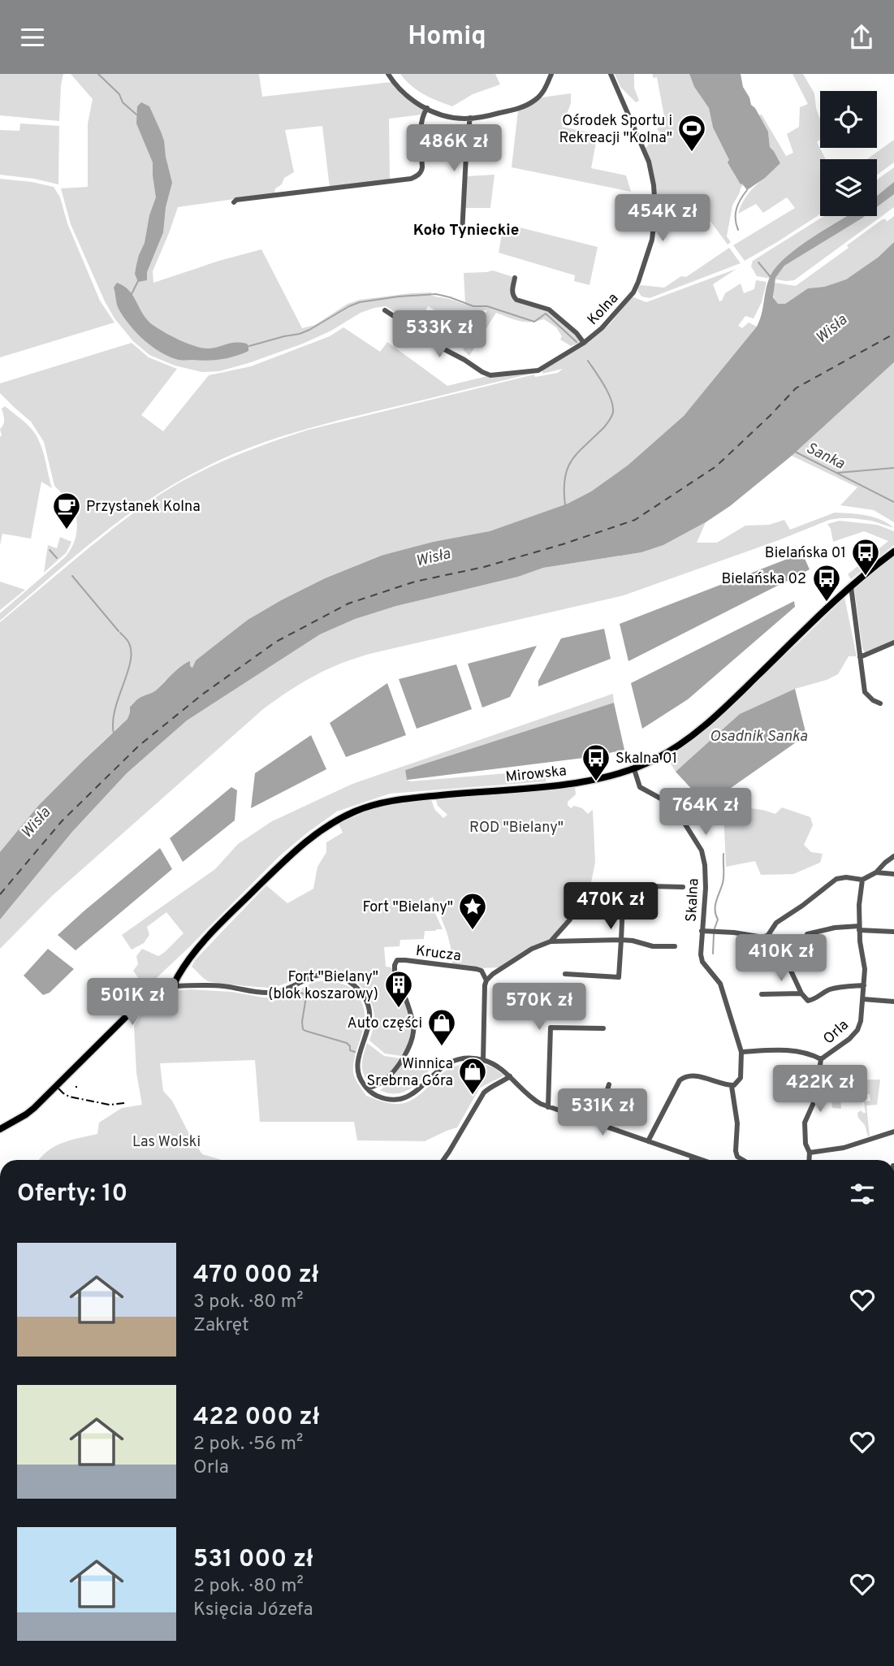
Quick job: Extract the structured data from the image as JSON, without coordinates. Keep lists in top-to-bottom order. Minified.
{"streets":{"main road":["Mirowska"],"street":["Kolna","Skalna","Krucza","Orla"]},"crossings":[["Mirowska","Skalna"]],"districts":["Koło Tynieckie"],"water":["Wisła","Sanka","Osadnik Sanka"],"parks":["ROD \"Bielany\"","Las Wolski"],"places":{"sports":["Ośrodek Sportu i Rekreacji \"Kolna\""],"cafe":["Przystanek Kolna"],"bus stop":["Bielańska 01","Bielańska 02","Skalna 01"],"place":["Fort \"Bielany\""],"building":["Fort \"Bielany\" (blok koszarowy)"],"shop":["Auto części","Winnica Srebrna Góra"]},"page":{"header":"Homiq","price":["486K zł","454K zł","533K zł","764K zł","470K zł","410K zł","501K zł","570K zł","422K zł","531K zł"],"heading":"Oferty: 10","list":[{"name":"470 000 zł","note":"3 pok. · 80 m² · Zakręt"},{"name":"422 000 zł","note":"2 pok. · 56 m² · Orla"},{"name":"531 000 zł","note":"2 pok. · 80 m² · Księcia Józefa"}]}}
